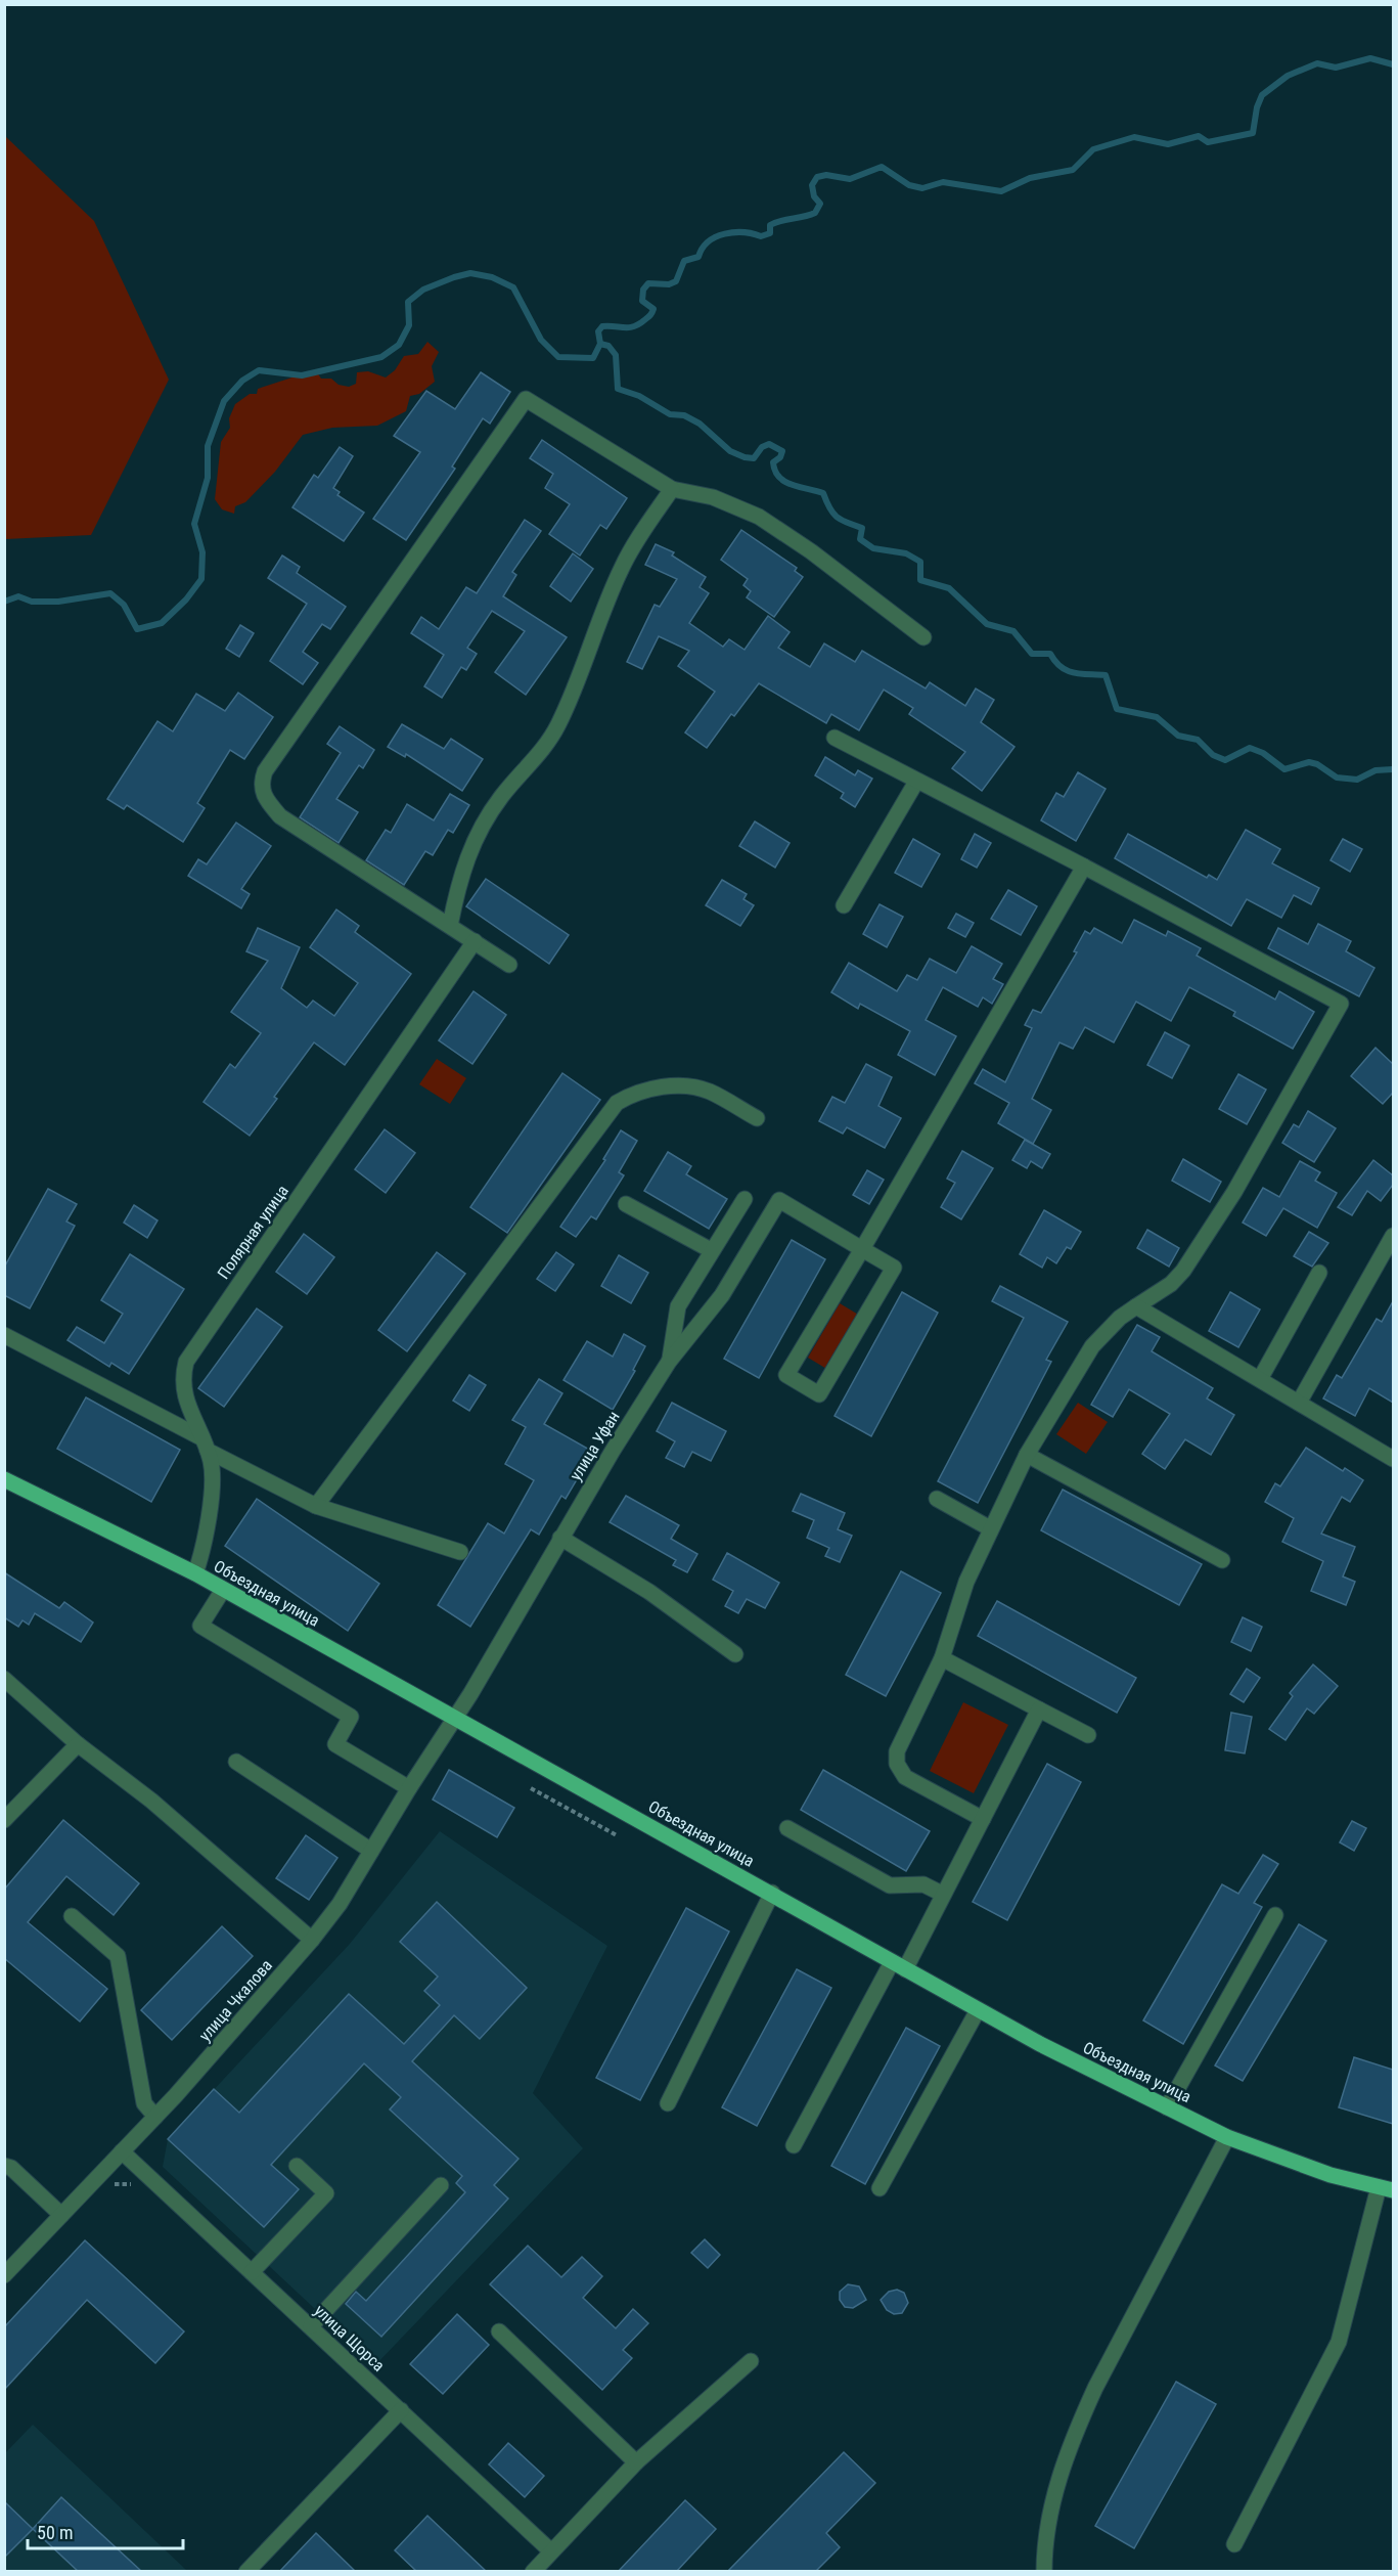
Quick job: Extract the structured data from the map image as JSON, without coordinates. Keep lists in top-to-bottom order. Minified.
{"streets":{"main road":["Объездная улица"],"street":["Полярная улица","улица Уфан","улица Чкалова","улица Щорса"]},"crossings":[["Полярная улица","Объездная улица"],["улица Уфан","Объездная улица"],["улица Уфан","улица Чкалова"],["Объездная улица","улица Чкалова"],["улица Чкалова","улица Щорса"]],"scale_bar":"50 m"}
